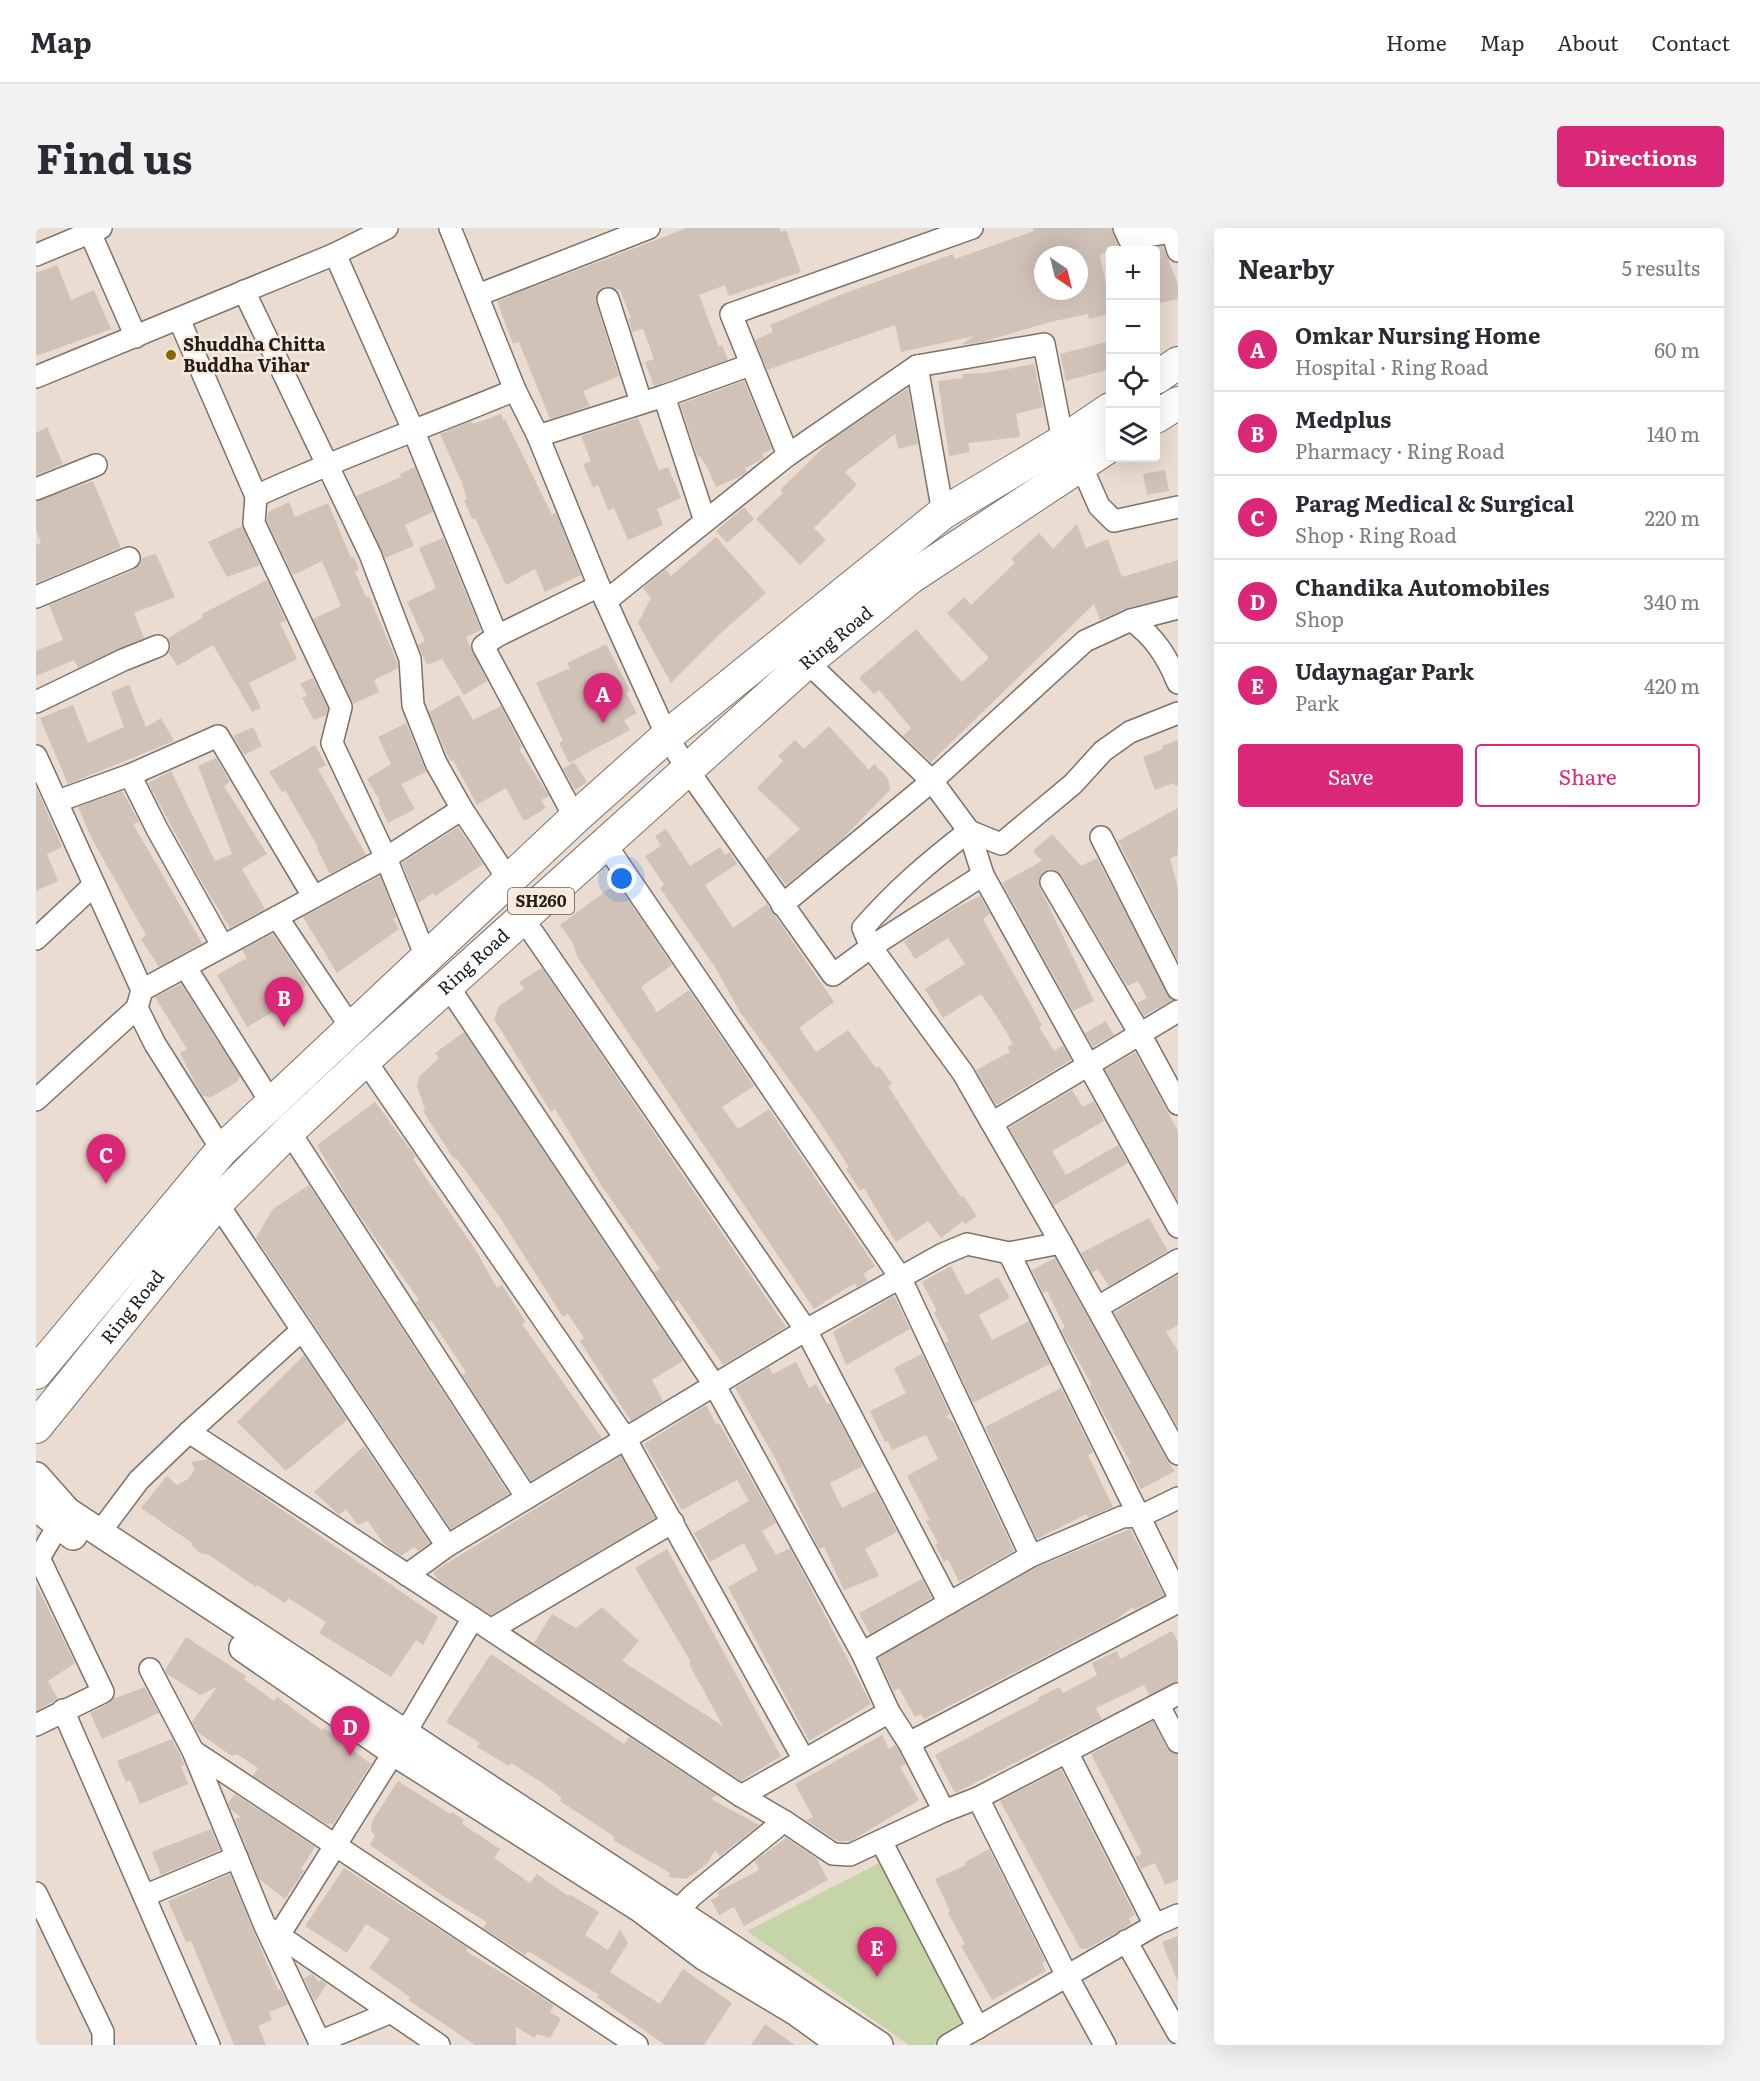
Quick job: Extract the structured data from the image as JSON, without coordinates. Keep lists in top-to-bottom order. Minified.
{"streets":{"highway":["Ring Road","SH260"]},"places":["Shuddha Chitta Buddha Vihar"],"north":"bottom right","page":{"header":"Map","nav":["Home","Map","About","Contact"],"title":"Find us","buttons":["Directions",["Save","Share"]],"heading":["Nearby","5 results"],"map_buttons":["+","−"],"list":[{"mark":"A","name":"Omkar Nursing Home","note":"Hospital · Ring Road","value":"60 m"},{"mark":"B","name":"Medplus","note":"Pharmacy · Ring Road","value":"140 m"},{"mark":"C","name":"Parag Medical & Surgical","note":"Shop · Ring Road","value":"220 m"},{"mark":"D","name":"Chandika Automobiles","note":"Shop","value":"340 m"},{"mark":"E","name":"Udaynagar Park","note":"Park","value":"420 m"}],"pins":["A","B","C","D","E"]}}
